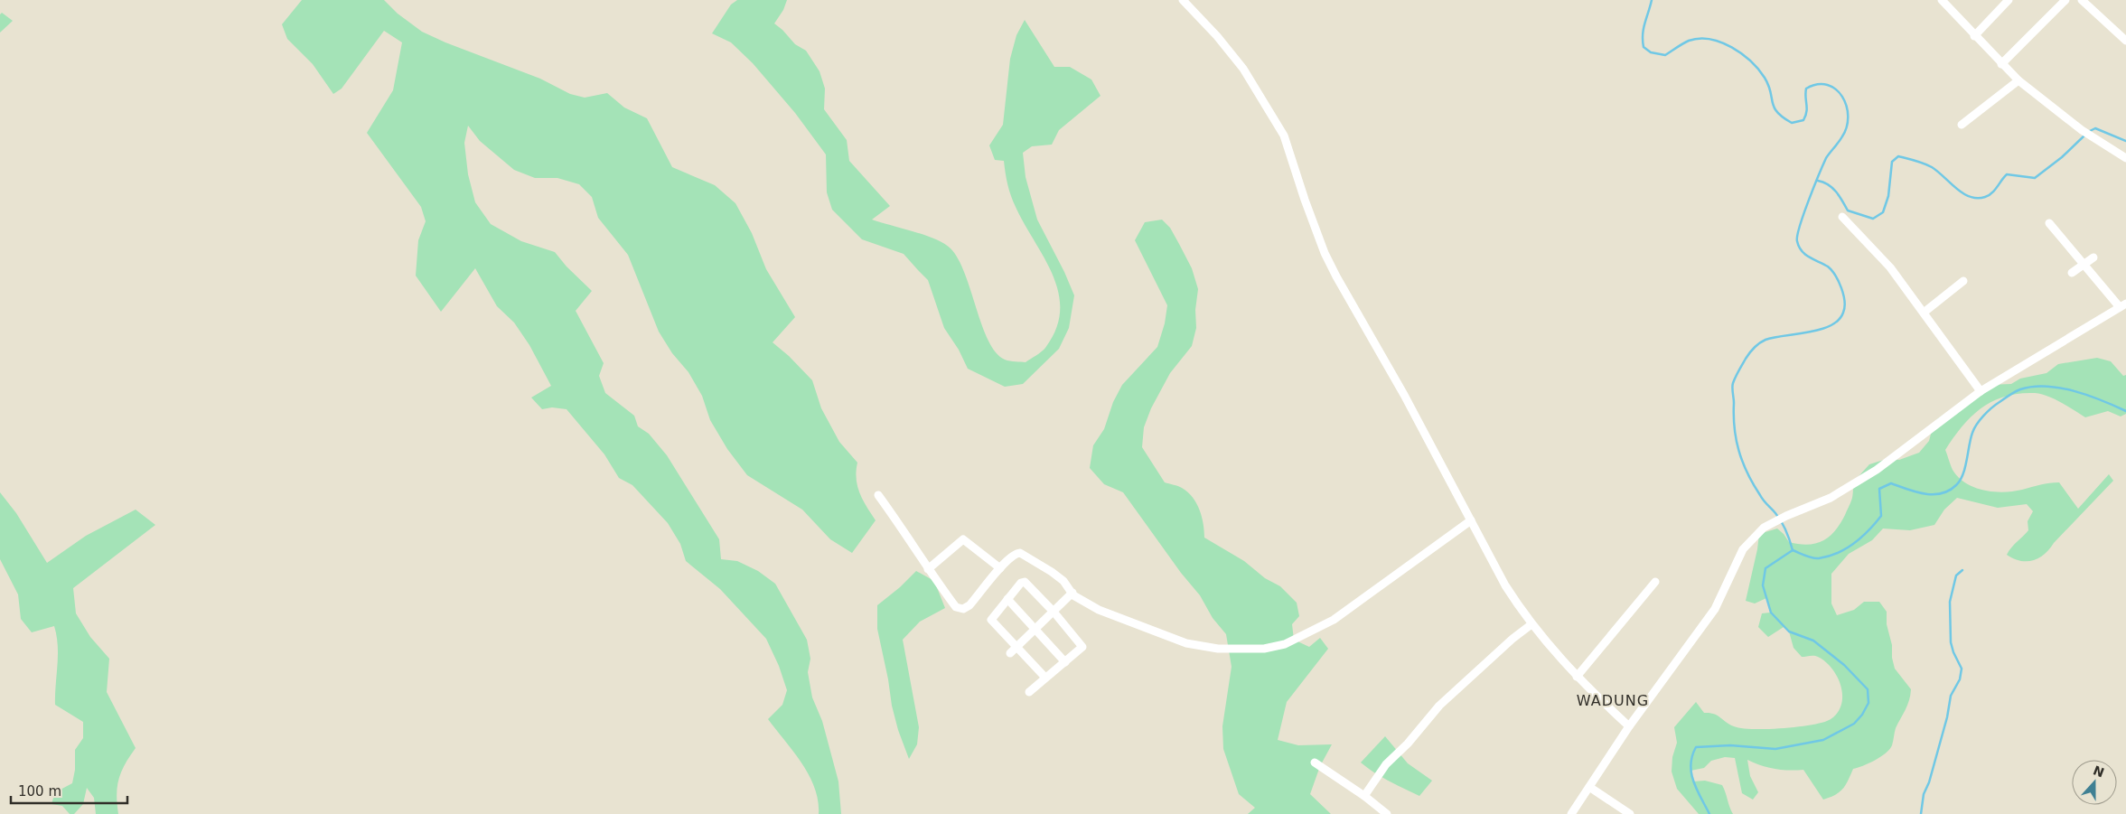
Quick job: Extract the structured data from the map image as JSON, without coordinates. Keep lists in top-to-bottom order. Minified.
{"districts":["WADUNG"],"scale_bar":"100 m","north":"top"}
